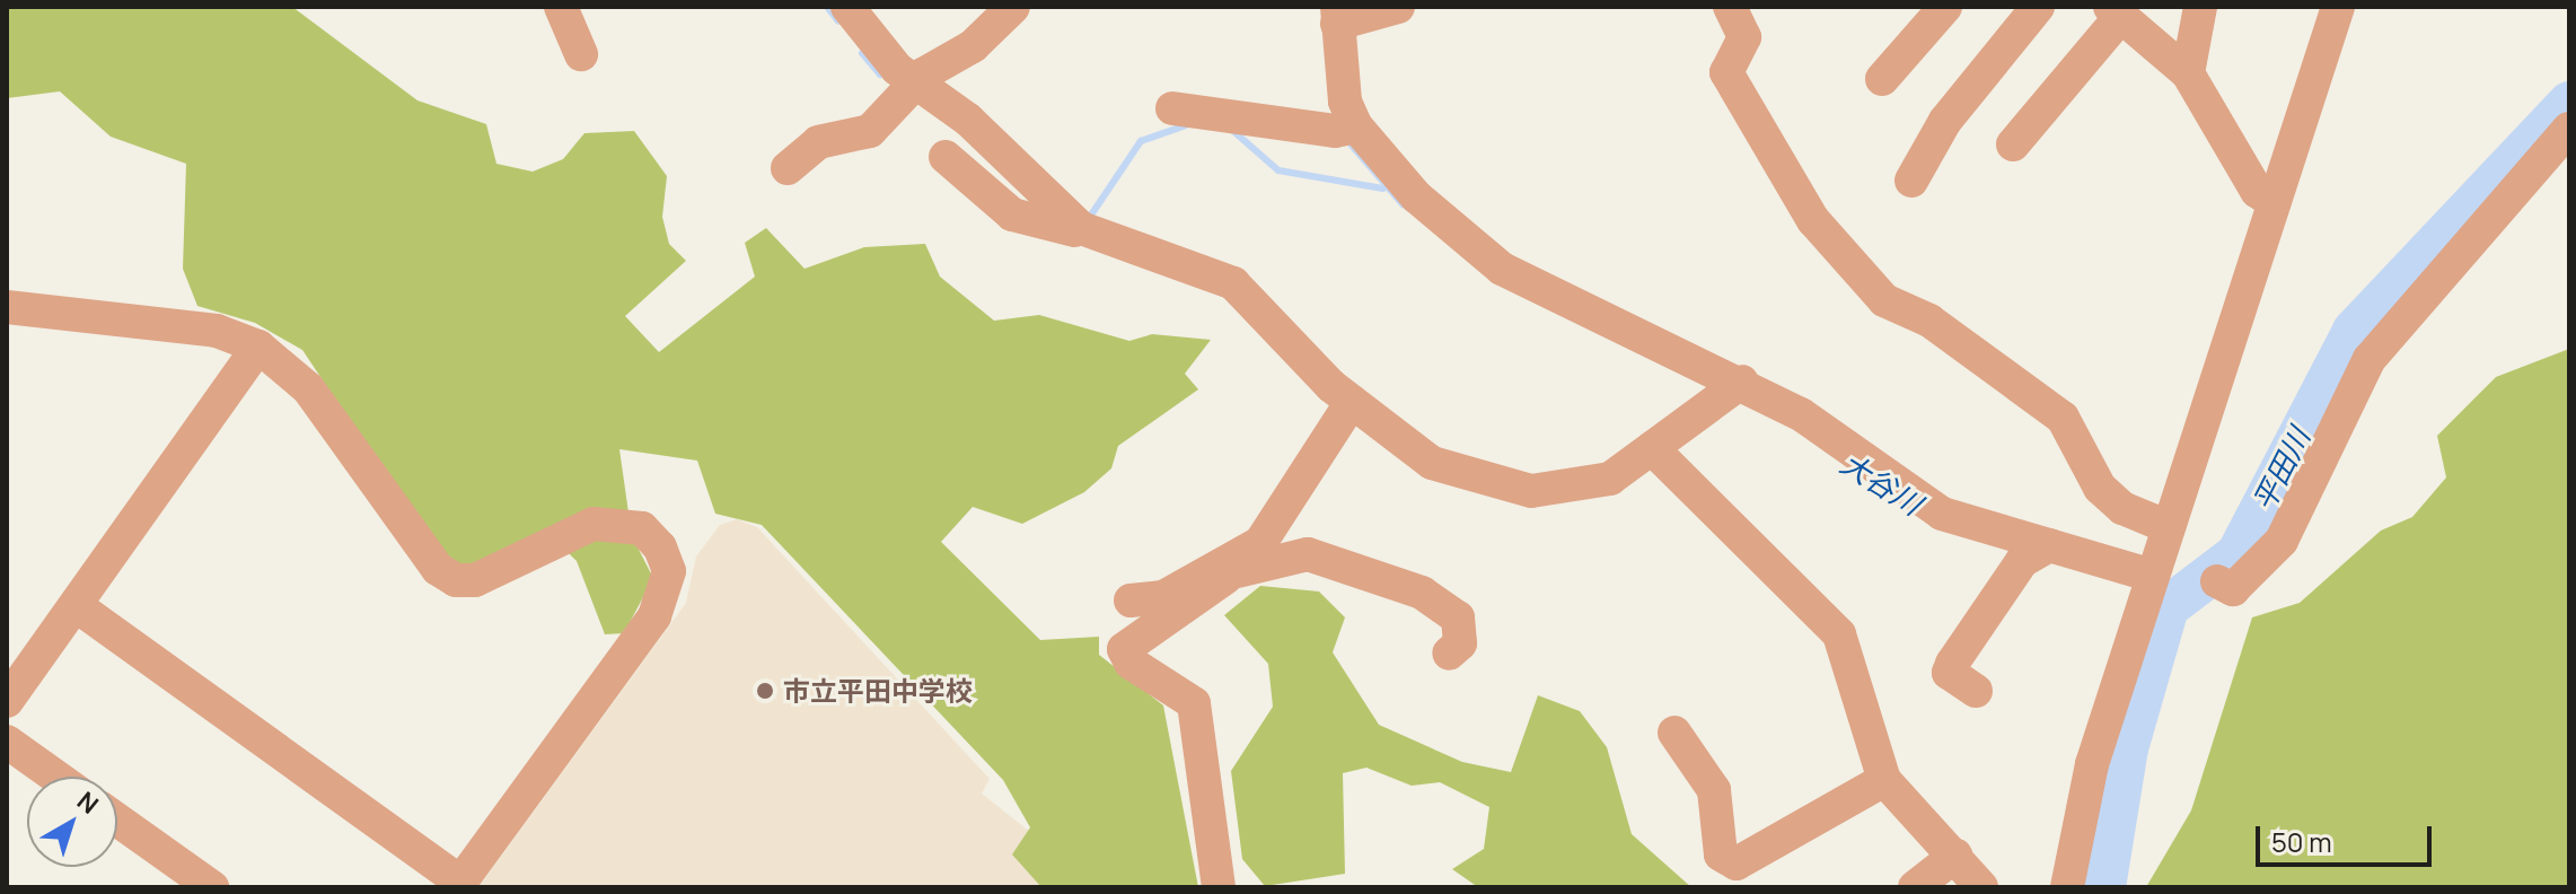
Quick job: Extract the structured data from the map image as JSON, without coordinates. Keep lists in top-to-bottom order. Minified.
{"water":["平田川","大谷川"],"places":["市立平田中学校"],"scale_bar":"50 m","north":"top right"}
